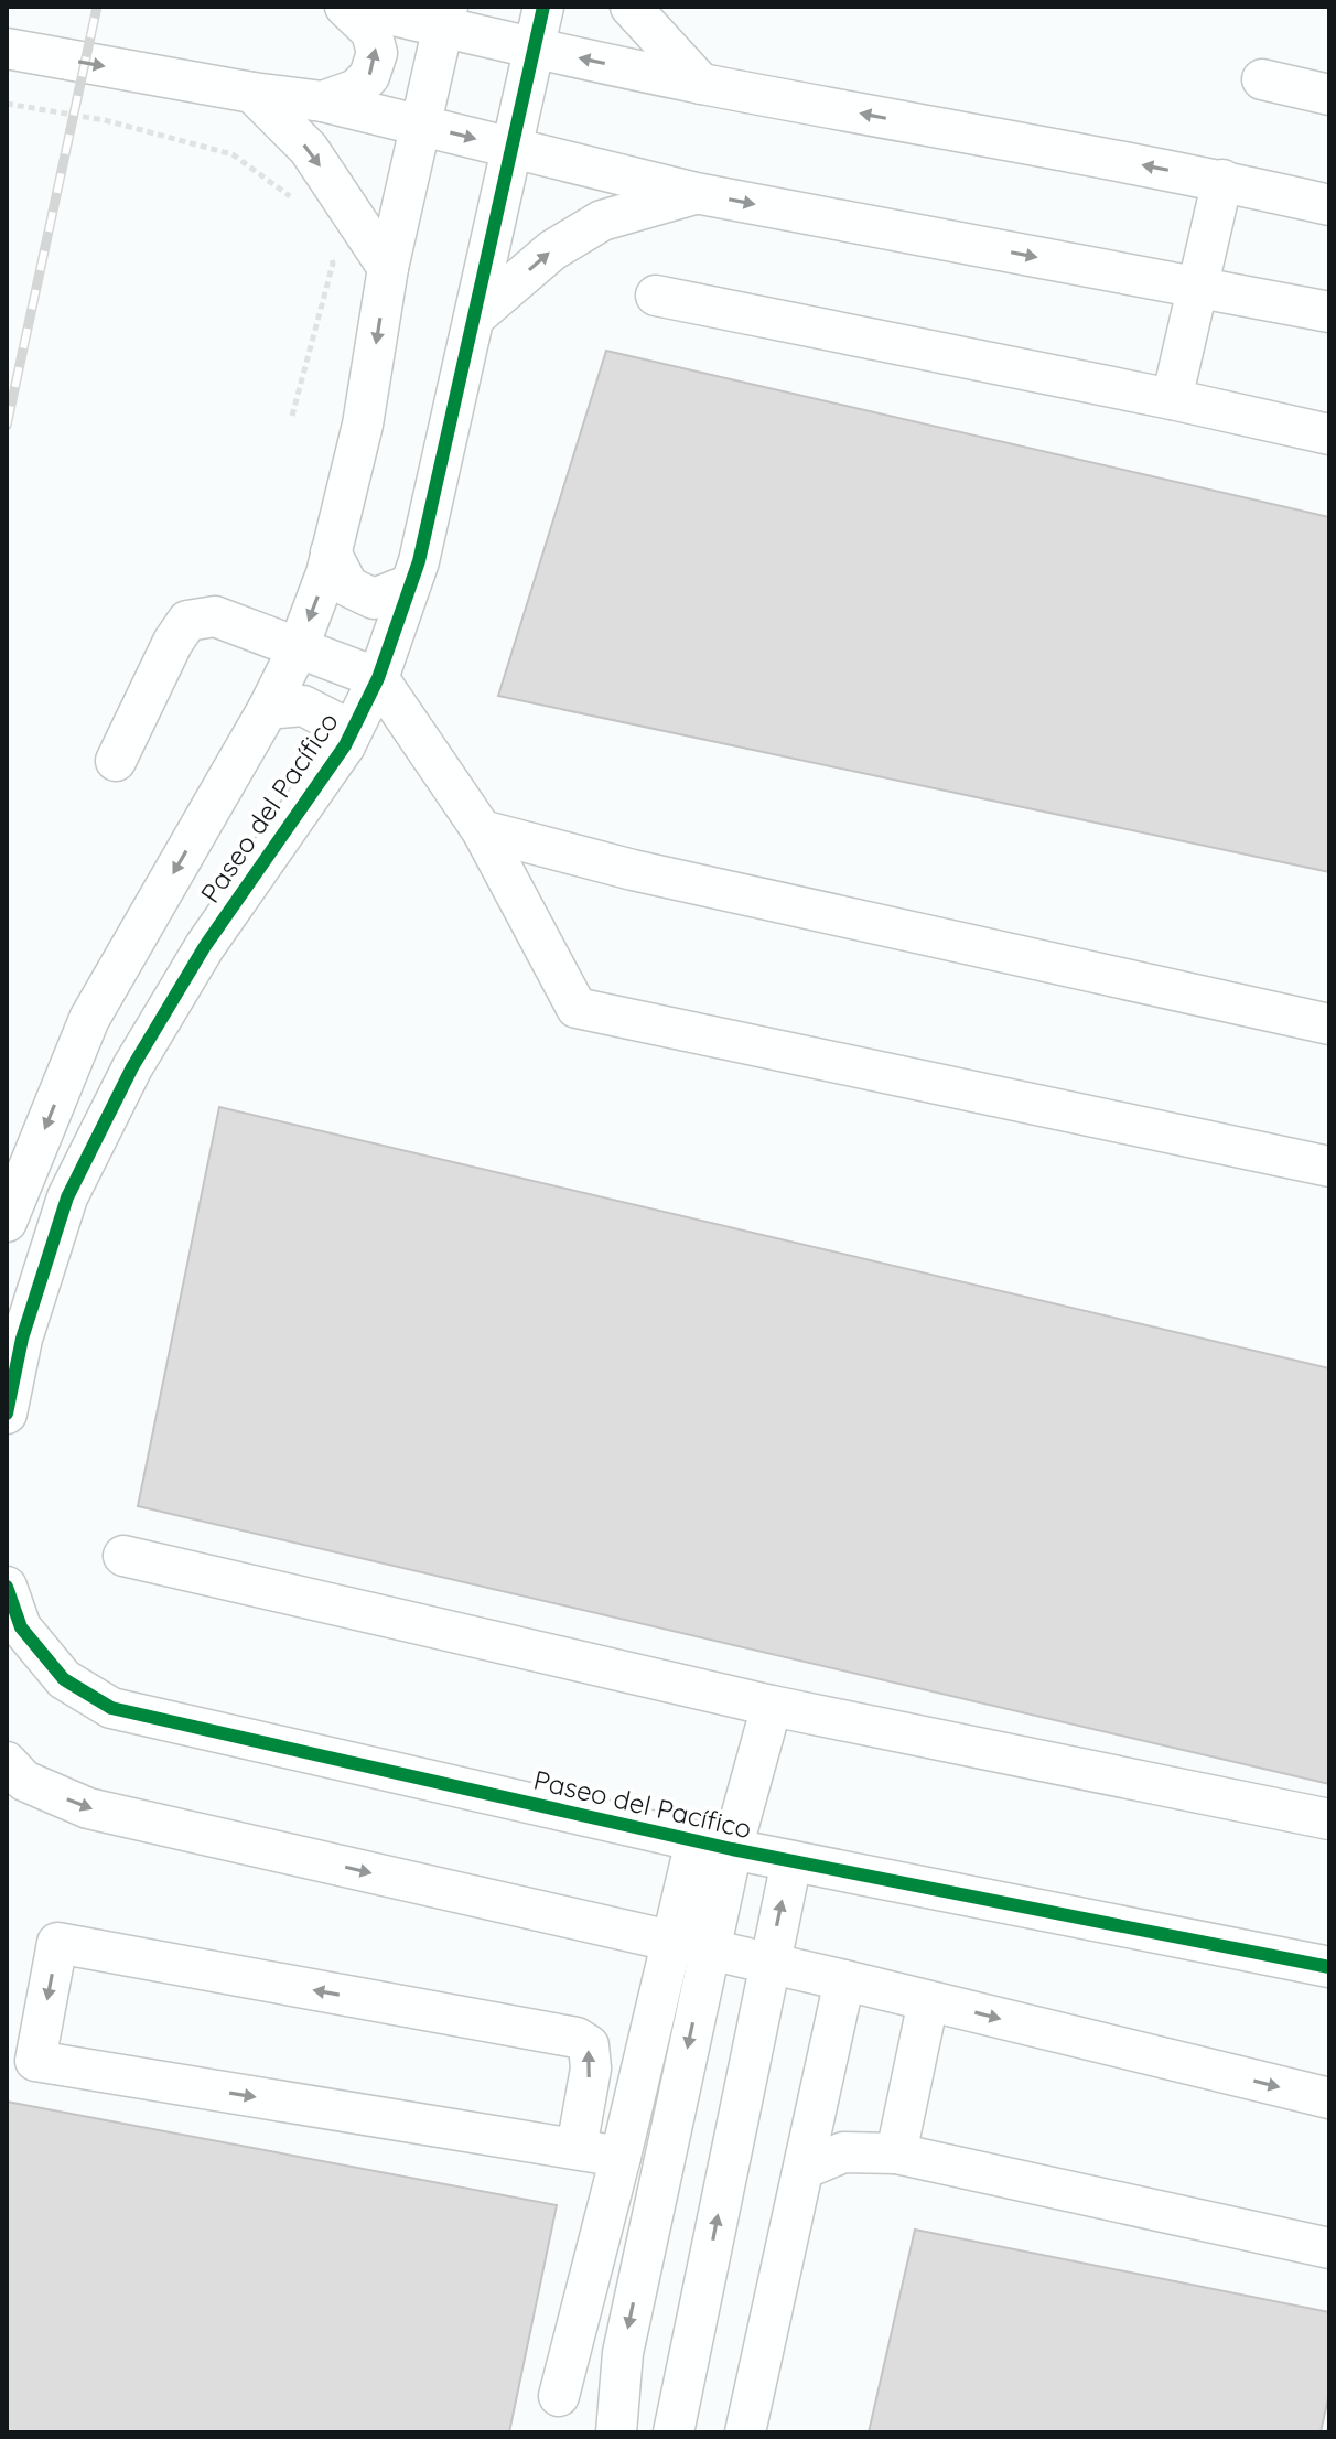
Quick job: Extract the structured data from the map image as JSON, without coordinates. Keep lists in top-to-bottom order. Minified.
{"streets":{"street":["Paseo del Pacífico"]}}
